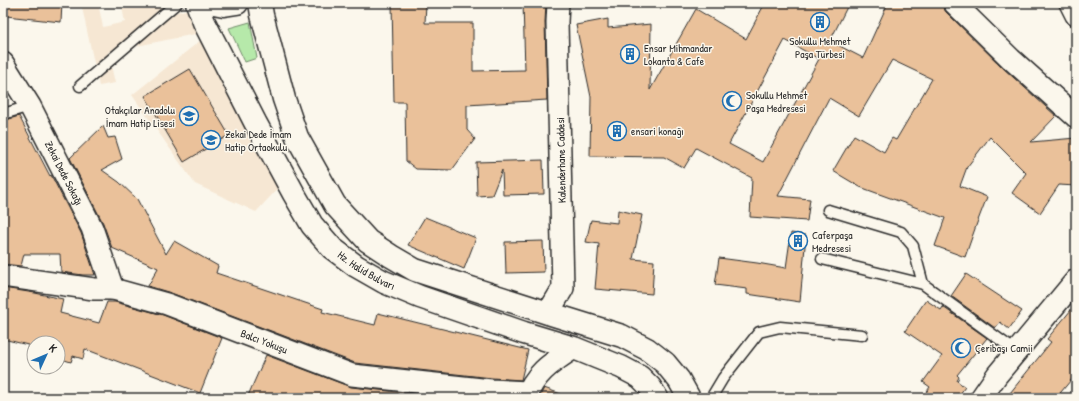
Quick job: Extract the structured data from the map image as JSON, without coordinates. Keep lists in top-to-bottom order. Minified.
{"streets":{"main road":["Hz. Halid Bulvarı"],"street":["Kalenderhane Caddesi","Zekai Dede Sokağı","Balcı Yokuşu"]},"crossings":[["Zekai Dede Sokağı","Balcı Yokuşu"]],"places":{"building":["Sokullu Mehmet Paşa Türbesi","Ensar Mihmandar Lokanta & Cafe","ensari konağı","Caferpaşa Medresesi"],"mosque":["Sokullu Mehmet Paşa Medresesi","Çeribaşı Camii"],"school or university":["Otakçılar Anadolu İmam Hatip Lisesi","Zekai Dede İmam Hatip Ortaokulu"]},"north":"top right"}
